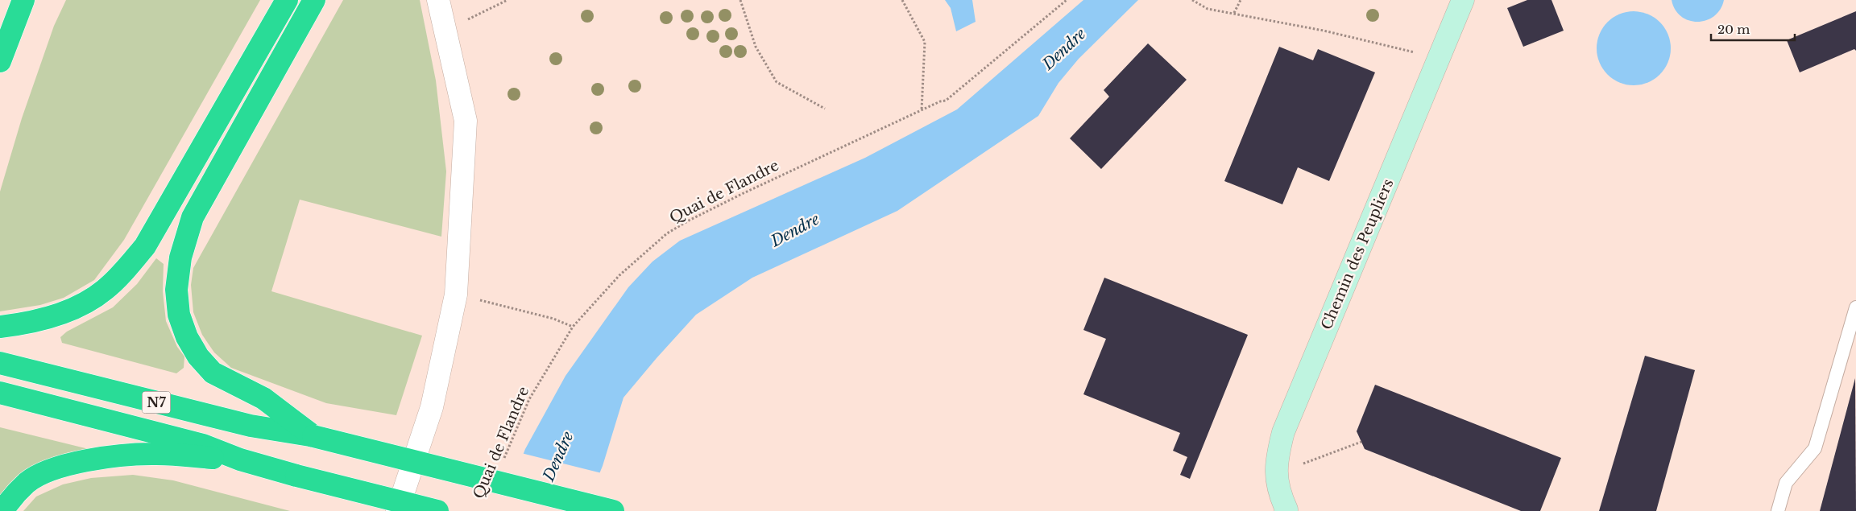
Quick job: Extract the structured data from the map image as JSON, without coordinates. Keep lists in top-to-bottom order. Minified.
{"streets":{"highway":["N7"],"street":["Chemin des Peupliers"],"path":["Quai de Flandre"]},"water":["Dendre"],"scale_bar":"20 m"}
